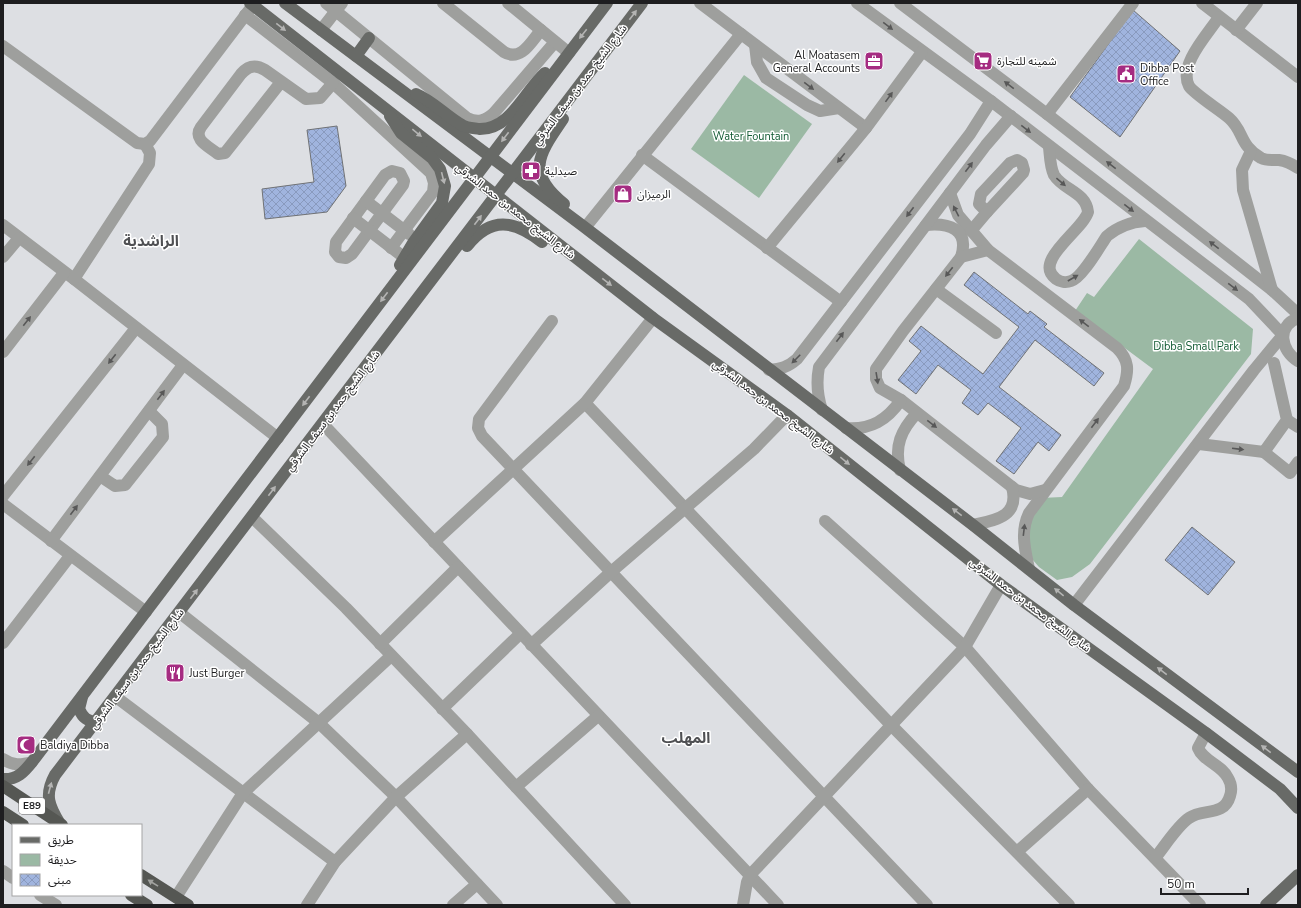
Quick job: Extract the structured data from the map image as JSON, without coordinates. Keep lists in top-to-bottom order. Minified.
{"streets":{"highway":["E89"],"main road":["شارع الشيخ حمد بن سيف الشرقي","شارع الشيخ محمد بن حمد الشرقي"]},"crossings":[["شارع الشيخ حمد بن سيف الشرقي","شارع الشيخ محمد بن حمد الشرقي"],["شارع الشيخ حمد بن سيف الشرقي","E89"]],"districts":["الراشدية","المهلب"],"parks":["Water Fountain","Dibba Small Park"],"places":{"office":["Al Moatasem General Accounts"],"supermarket":["شمينه للتجارة"],"public building":["Dibba Post Office"],"pharmacy":["صيدلية"],"shop":["الرميزان"],"restaurant":["Just Burger"],"mosque":["Baldiya Dibba"]},"legend":["طريق","حديقة","مبنى"],"scale_bar":"50 m"}
